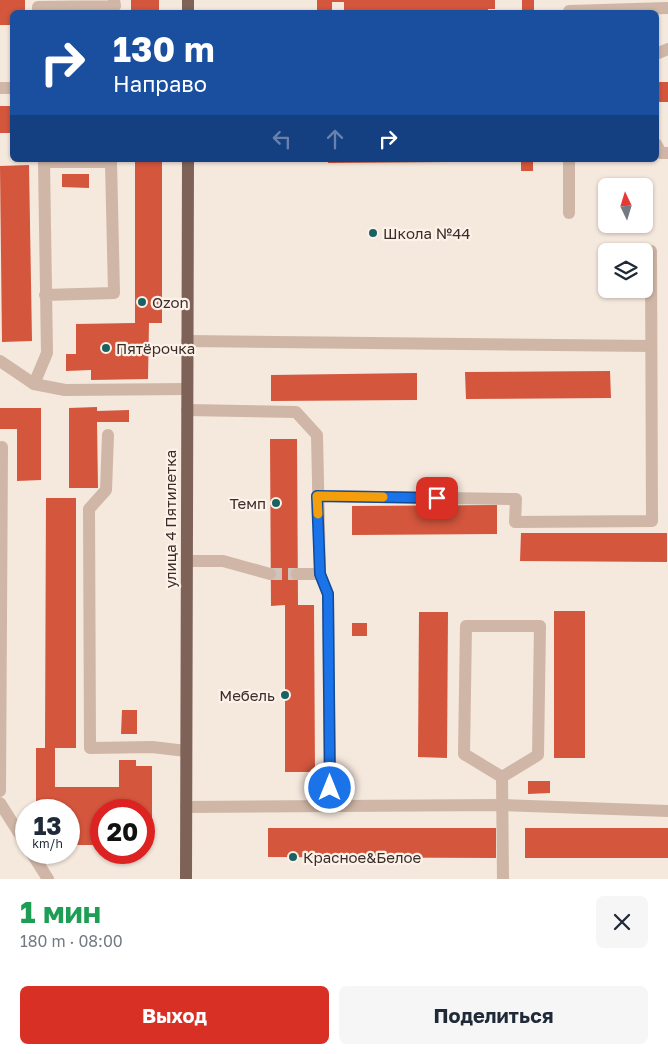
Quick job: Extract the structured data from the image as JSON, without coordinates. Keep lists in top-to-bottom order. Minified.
{"streets":{"main road":["улица 4 Пятилетка"]},"places":["Школа №44","Ozon","Пятёрочка","Темп","Мебель","Красное&Белое"],"north":"top","page":{"turn":["130 m","Направо"],"speed":"13 km/h","limit":"20","heading":["1 мин","180 m · 08:00"],"buttons":["Выход","Поделиться"]}}
